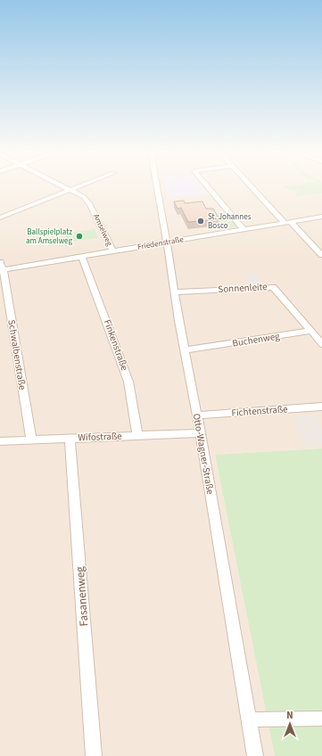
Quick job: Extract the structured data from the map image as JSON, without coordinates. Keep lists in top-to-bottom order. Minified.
{"streets":{"street":["Amselweg","Friedenstraße","Sonnenleite","Buchenweg","Finkenstraße","Schwalbenstraße","Fichtenstraße","Wifostraße","Otto-Wagner-Straße","Fasanenweg"]},"crossings":[["Amselweg","Friedenstraße"],["Friedenstraße","Finkenstraße"],["Friedenstraße","Schwalbenstraße"],["Friedenstraße","Otto-Wagner-Straße"],["Sonnenleite","Buchenweg"],["Sonnenleite","Otto-Wagner-Straße"],["Buchenweg","Otto-Wagner-Straße"],["Finkenstraße","Wifostraße"],["Schwalbenstraße","Wifostraße"],["Fichtenstraße","Otto-Wagner-Straße"],["Wifostraße","Otto-Wagner-Straße"],["Wifostraße","Fasanenweg"]],"places":["St. Johannes Bosco","Ballspielplatz am Amselweg"],"north":"top"}
